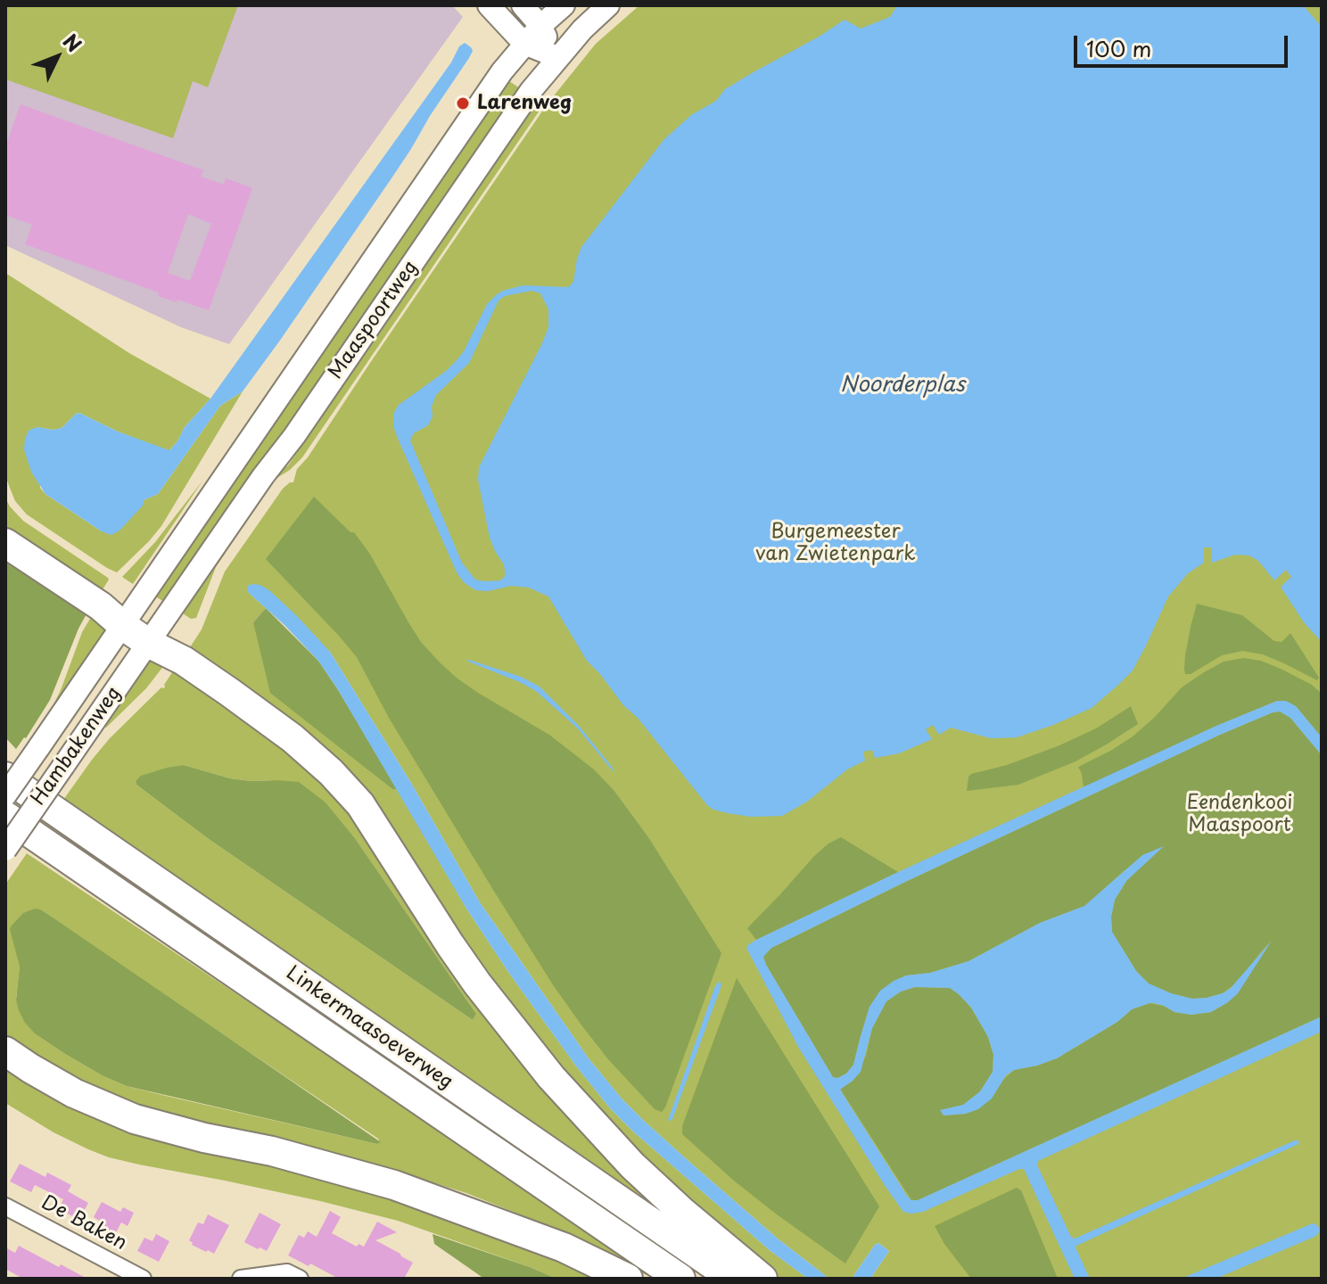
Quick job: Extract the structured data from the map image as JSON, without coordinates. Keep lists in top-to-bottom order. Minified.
{"streets":{"highway":["Linkermaasoeverweg"],"main road":["Maaspoortweg","Hambakenweg"],"street":["De Baken"]},"crossings":[["Maaspoortweg","Hambakenweg"]],"water":["Noorderplas"],"parks":["Burgemeester van Zwietenpark","Eendenkooi Maaspoort"],"places":["Larenweg"],"scale_bar":"100 m","north":"top right"}
